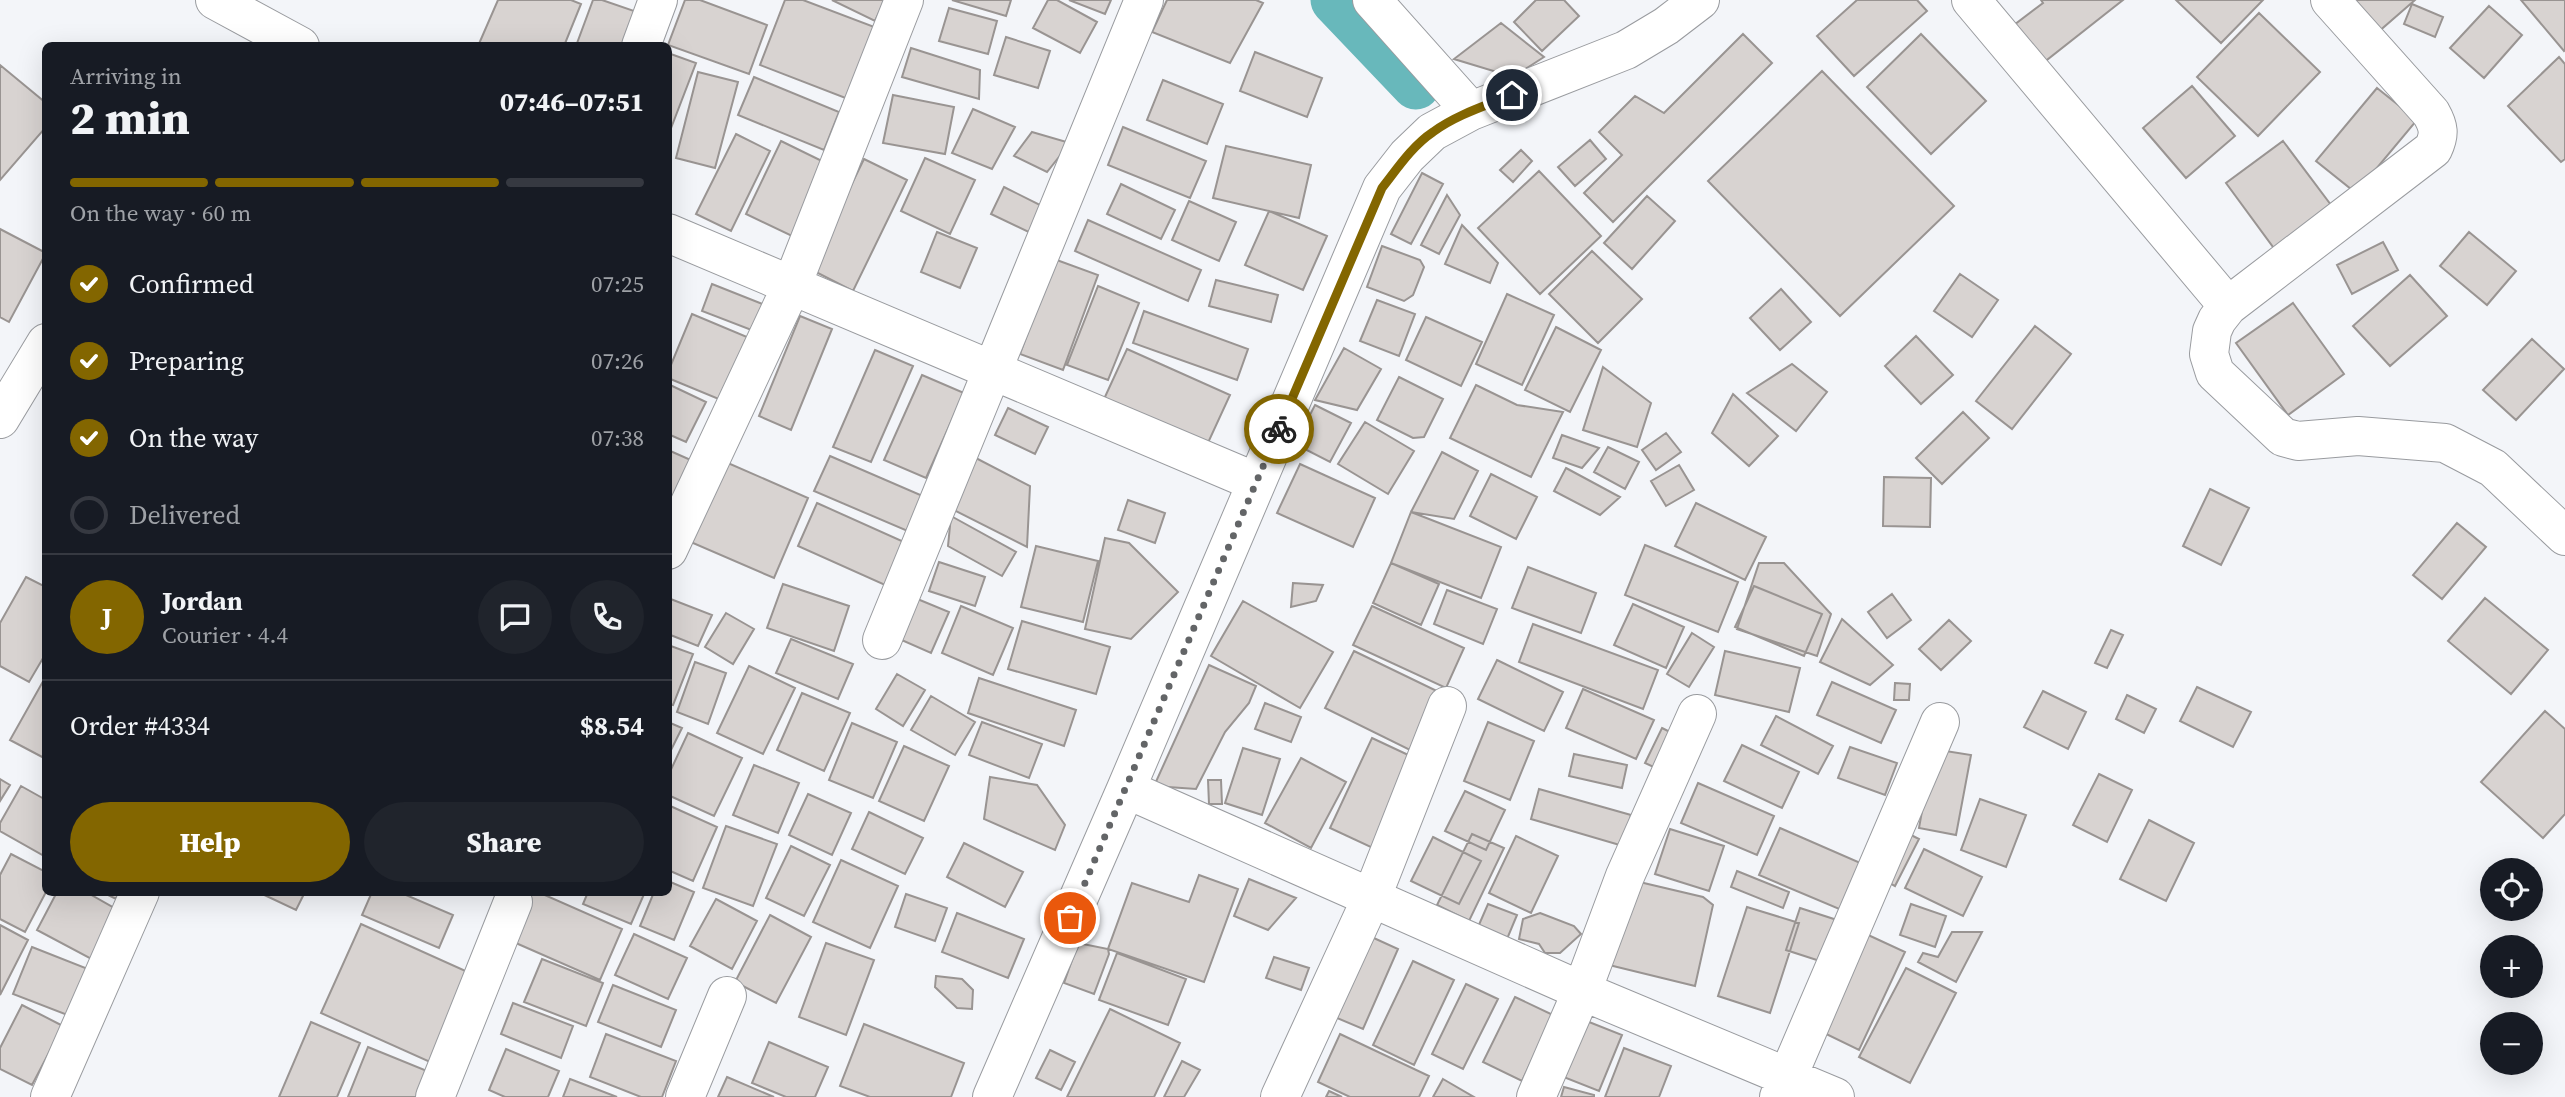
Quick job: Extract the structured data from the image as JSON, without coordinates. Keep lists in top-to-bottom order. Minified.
{"page":{"heading":["2 min","Arriving in","07:46–07:51"],"panel":["Jordan","Courier · 4.4","Order #4334","$8.54"],"bar":"On the way · 60 m","list":[["Confirmed","07:25"],["Preparing","07:26"],["On the way","07:38"],"Delivered"],"round":"J","buttons":["Help","Share"],"map_buttons":["+","−"]}}
